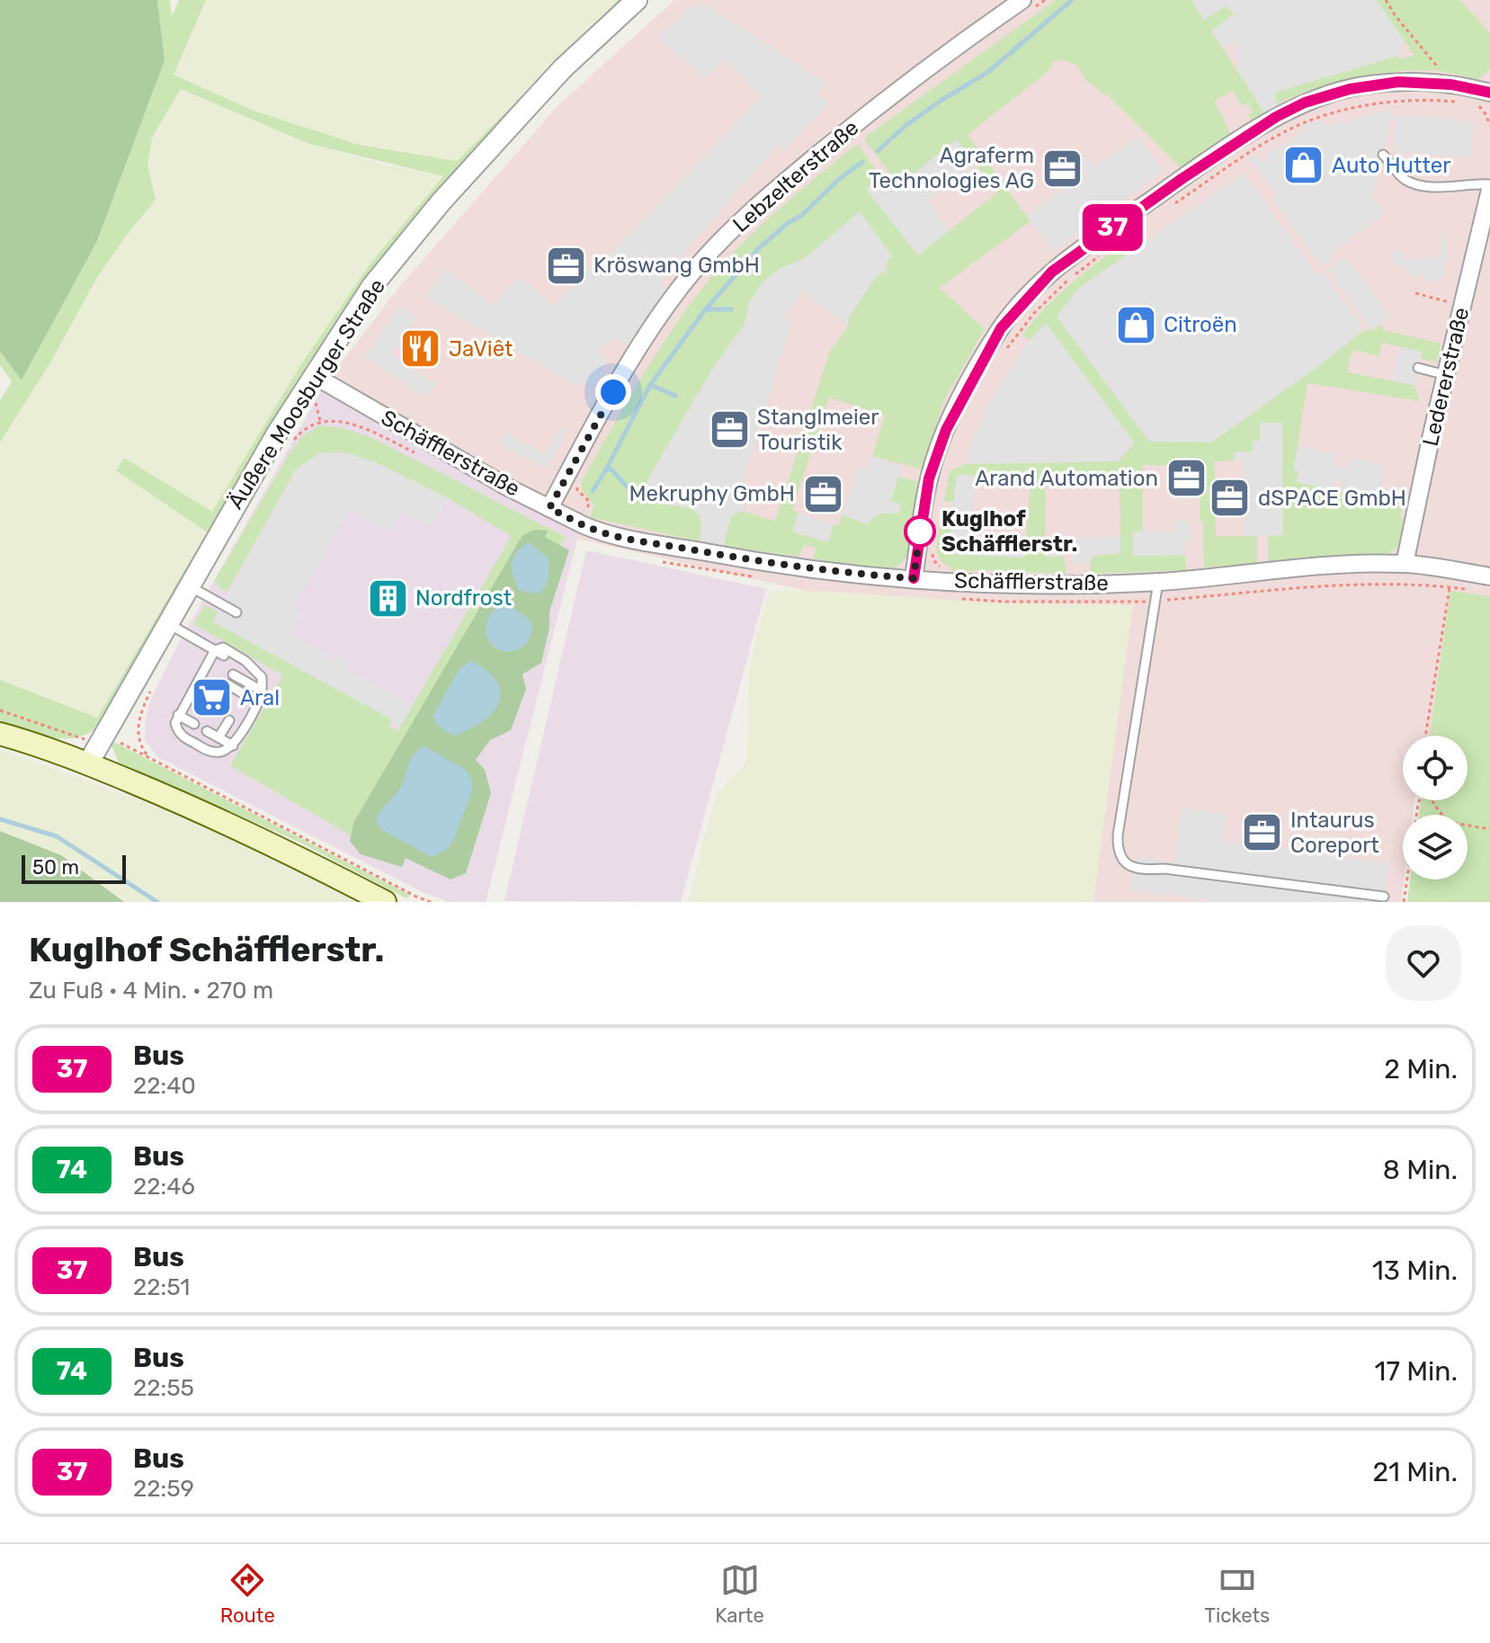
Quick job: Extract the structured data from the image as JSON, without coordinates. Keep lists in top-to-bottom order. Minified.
{"streets":{"street":["Lebzelterstraße","Ledererstraße","Äußere Moosburger Straße","Schäfflerstraße"]},"crossings":[["Lebzelterstraße","Schäfflerstraße"],["Ledererstraße","Schäfflerstraße"],["Äußere Moosburger Straße","Schäfflerstraße"]],"places":{"shop":["Auto Hutter","Citroën"],"office":["Agraferm Technologies AG","Kröswang GmbH","Stanglmeier Touristik","Arand Automation","Mekruphy GmbH","dSPACE GmbH","Intaurus Coreport"],"restaurant":["JaViêt"],"other":["Kuglhof Schäfflerstr."],"building":["Nordfrost"],"supermarket":["Aral"]},"lines":["bus line 37"],"scale_bar":"50 m","page":{"on_map":"37","scale":"50 m","heading":["Kuglhof Schäfflerstr.","Zu Fuß · 4 Min. · 270 m"],"list":[{"mark":"37","name":"Bus","note":"22:40","value":"2 Min."},{"mark":"74","name":"Bus","note":"22:46","value":"8 Min."},{"mark":"37","name":"Bus","note":"22:51","value":"13 Min."},{"mark":"74","name":"Bus","note":"22:55","value":"17 Min."},{"mark":"37","name":"Bus","note":"22:59","value":"21 Min."}],"tabs":["Route","Karte","Tickets"]}}
